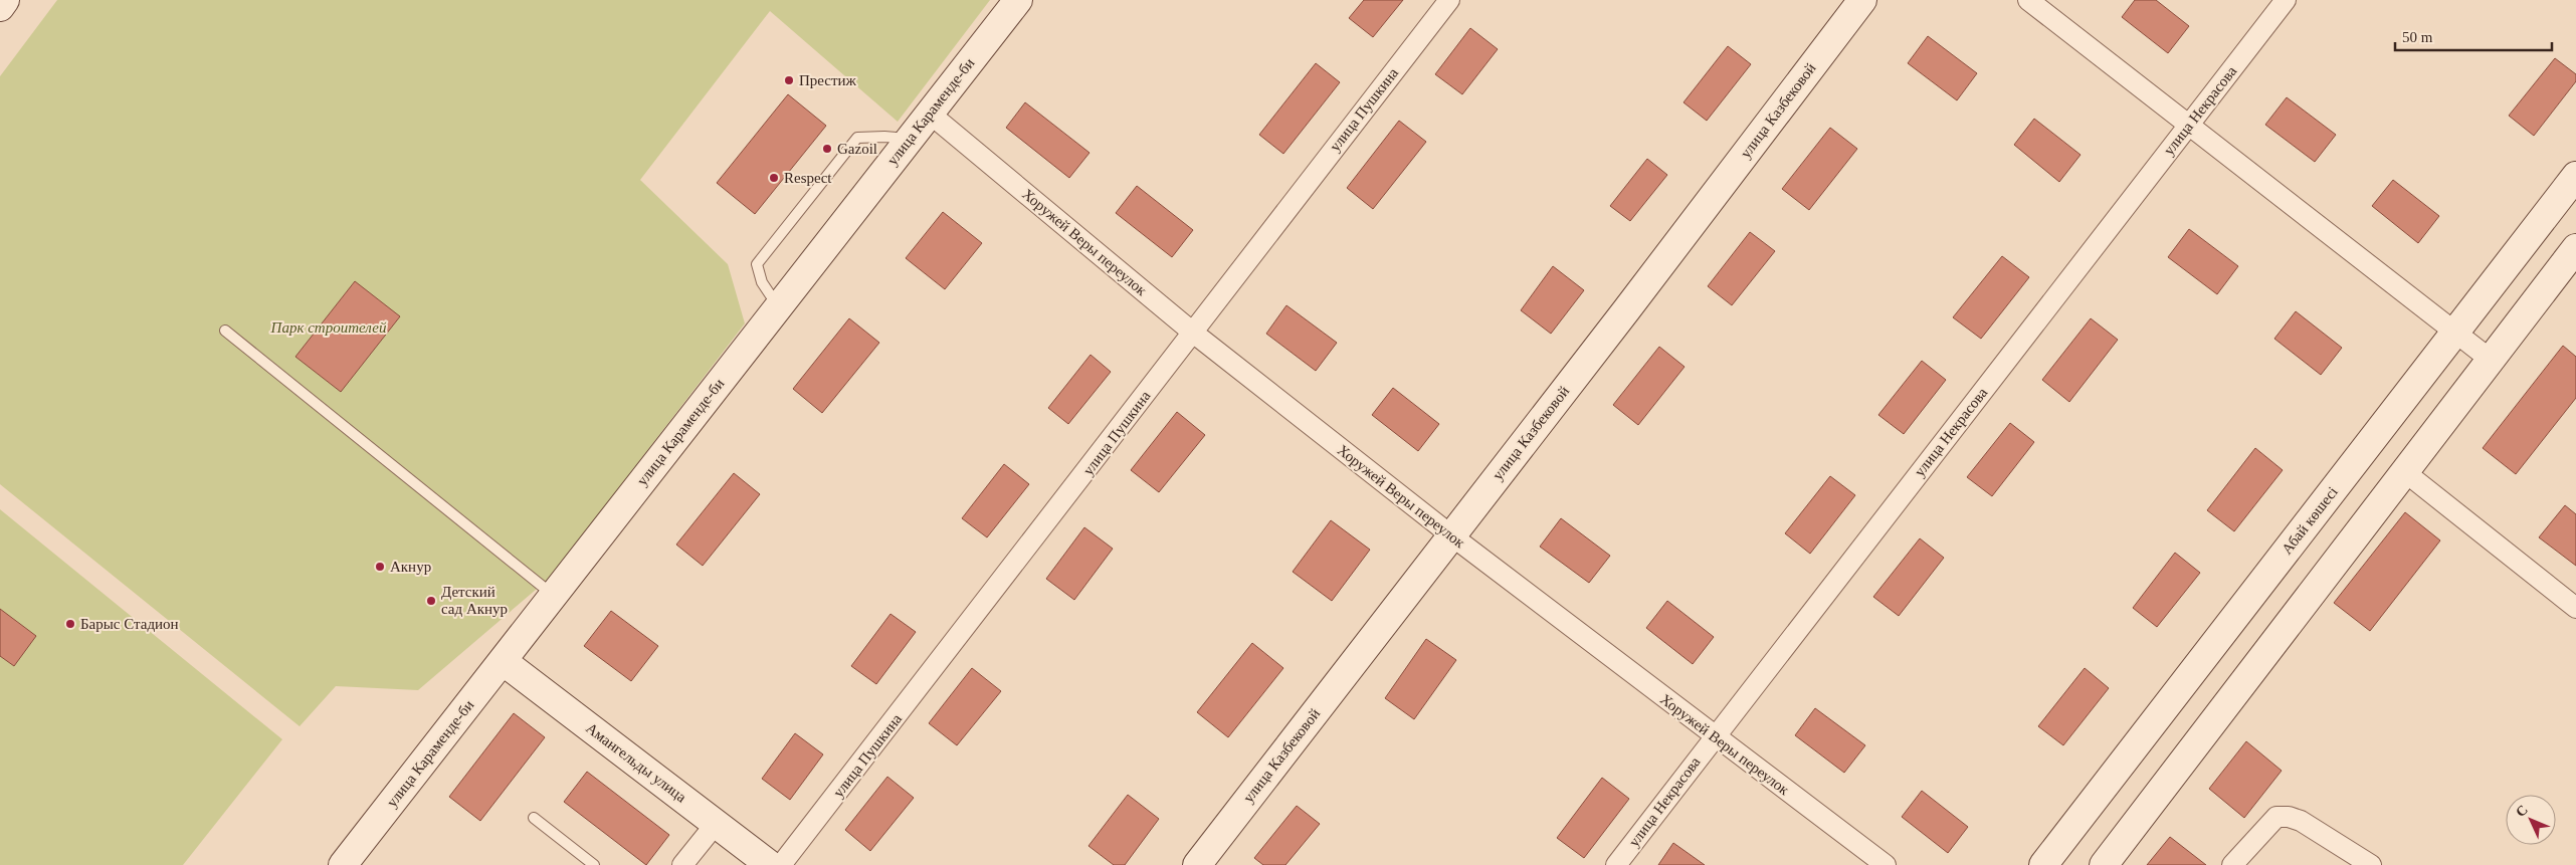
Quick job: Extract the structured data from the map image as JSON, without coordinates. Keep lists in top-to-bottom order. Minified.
{"streets":{"street":["улица Пушкина","улица Казбековой","улица Некрасова","улица Караменде-би","Хоружей Веры переулок","Абай көшесі","Амангельды улица"]},"crossings":[["улица Пушкина","Хоружей Веры переулок"],["улица Казбековой","Хоружей Веры переулок"],["улица Некрасова","Хоружей Веры переулок"],["улица Караменде-би","Хоружей Веры переулок"],["улица Караменде-би","Амангельды улица"]],"parks":["Парк строителей"],"places":["Престиж","Gazoil","Respect","Акнур","Детский сад Акнур","Барыс Стадион"],"scale_bar":"50 m","north":"top left"}
